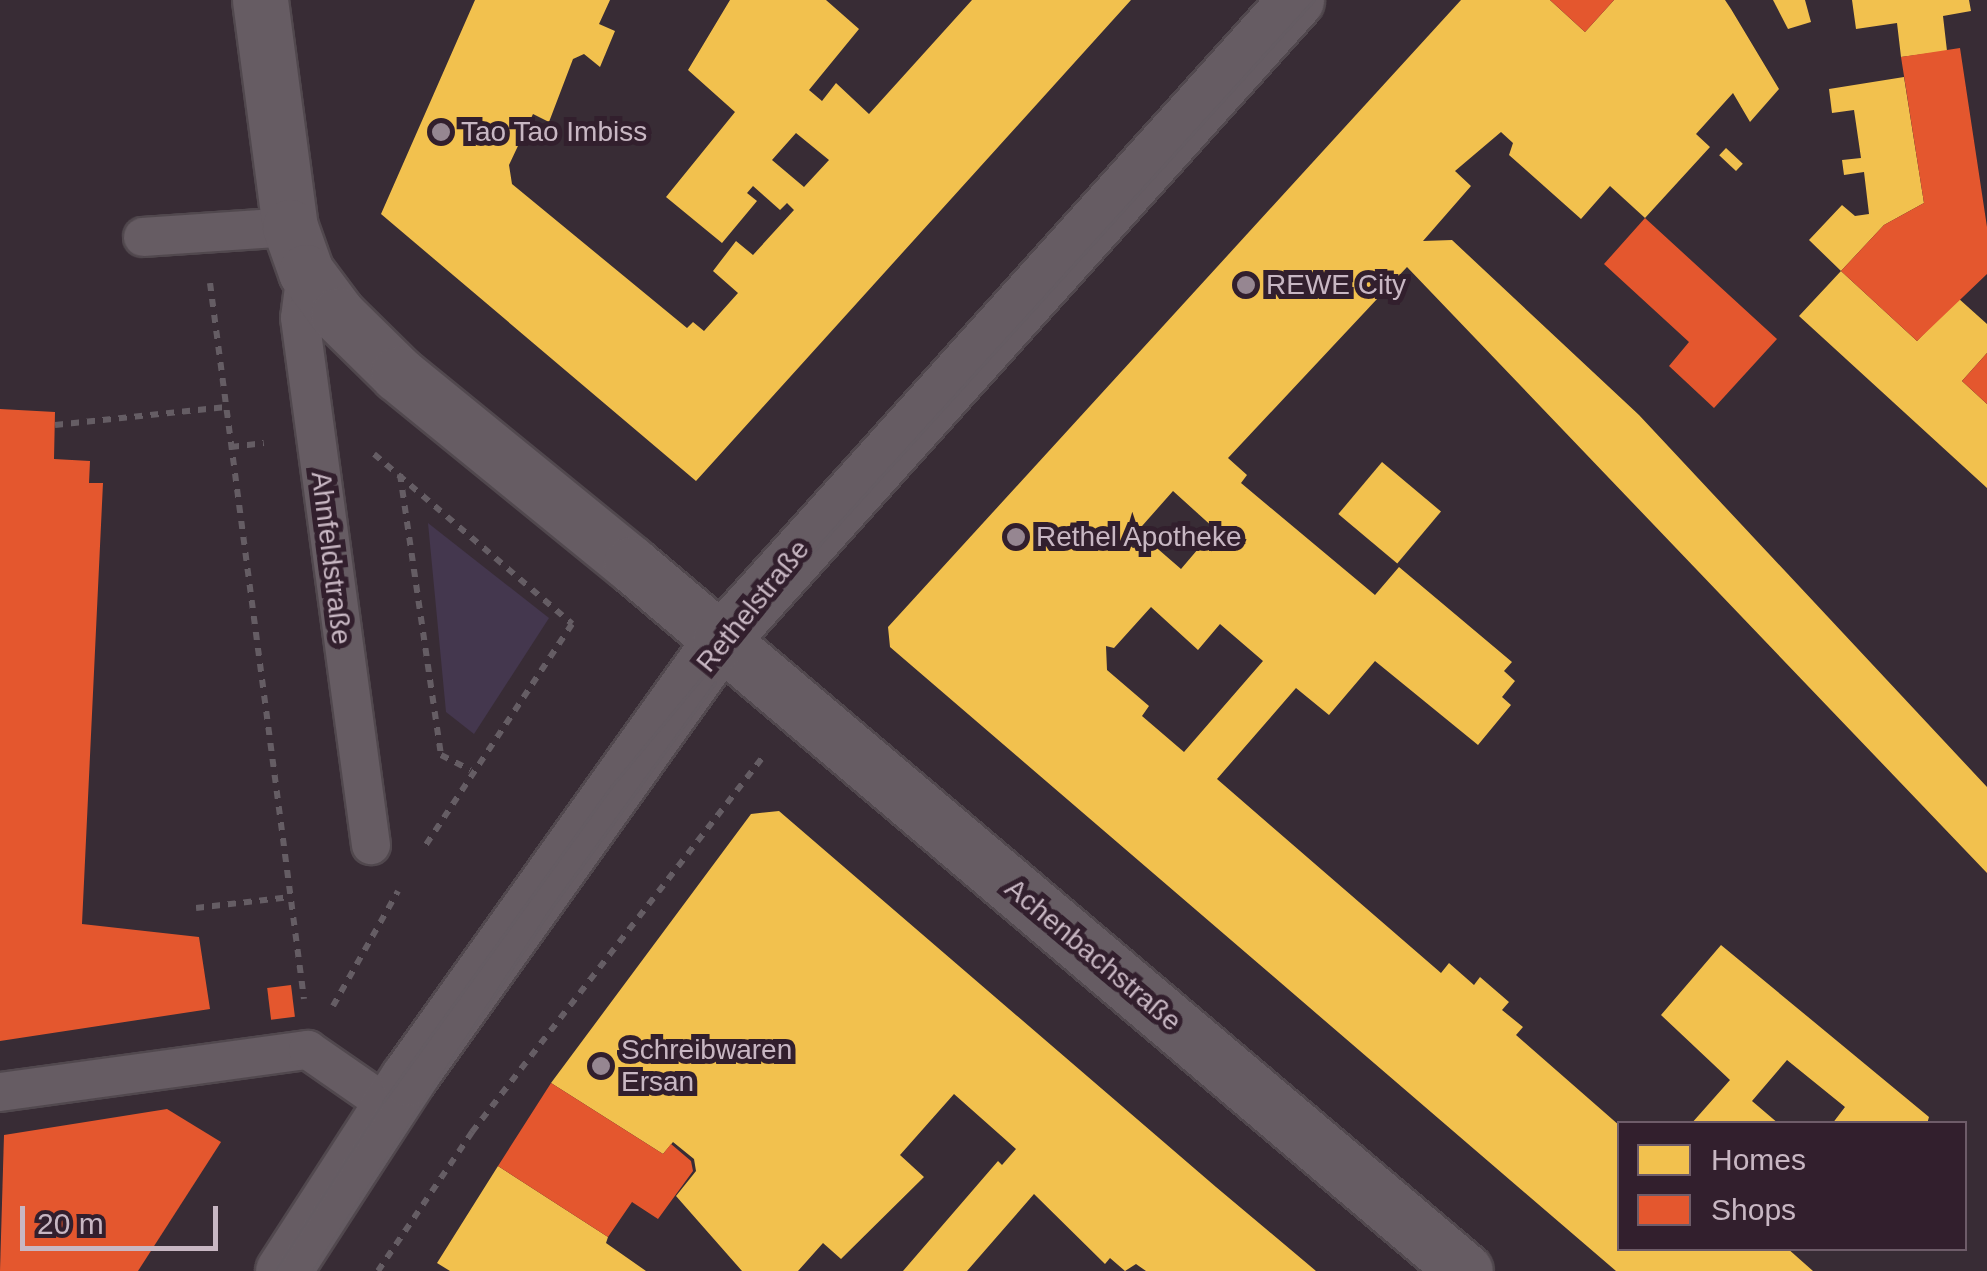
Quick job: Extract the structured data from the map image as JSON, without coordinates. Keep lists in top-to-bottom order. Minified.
{"streets":{"street":["Ahnfeldstraße","Rethelstraße","Achenbachstraße"]},"crossings":[["Ahnfeldstraße","Rethelstraße"],["Ahnfeldstraße","Achenbachstraße"],["Rethelstraße","Achenbachstraße"]],"places":["Tao Tao Imbiss","REWE City","Rethel Apotheke","Schreibwaren Ersan"],"legend":["Homes","Shops"],"scale_bar":"20 m"}
